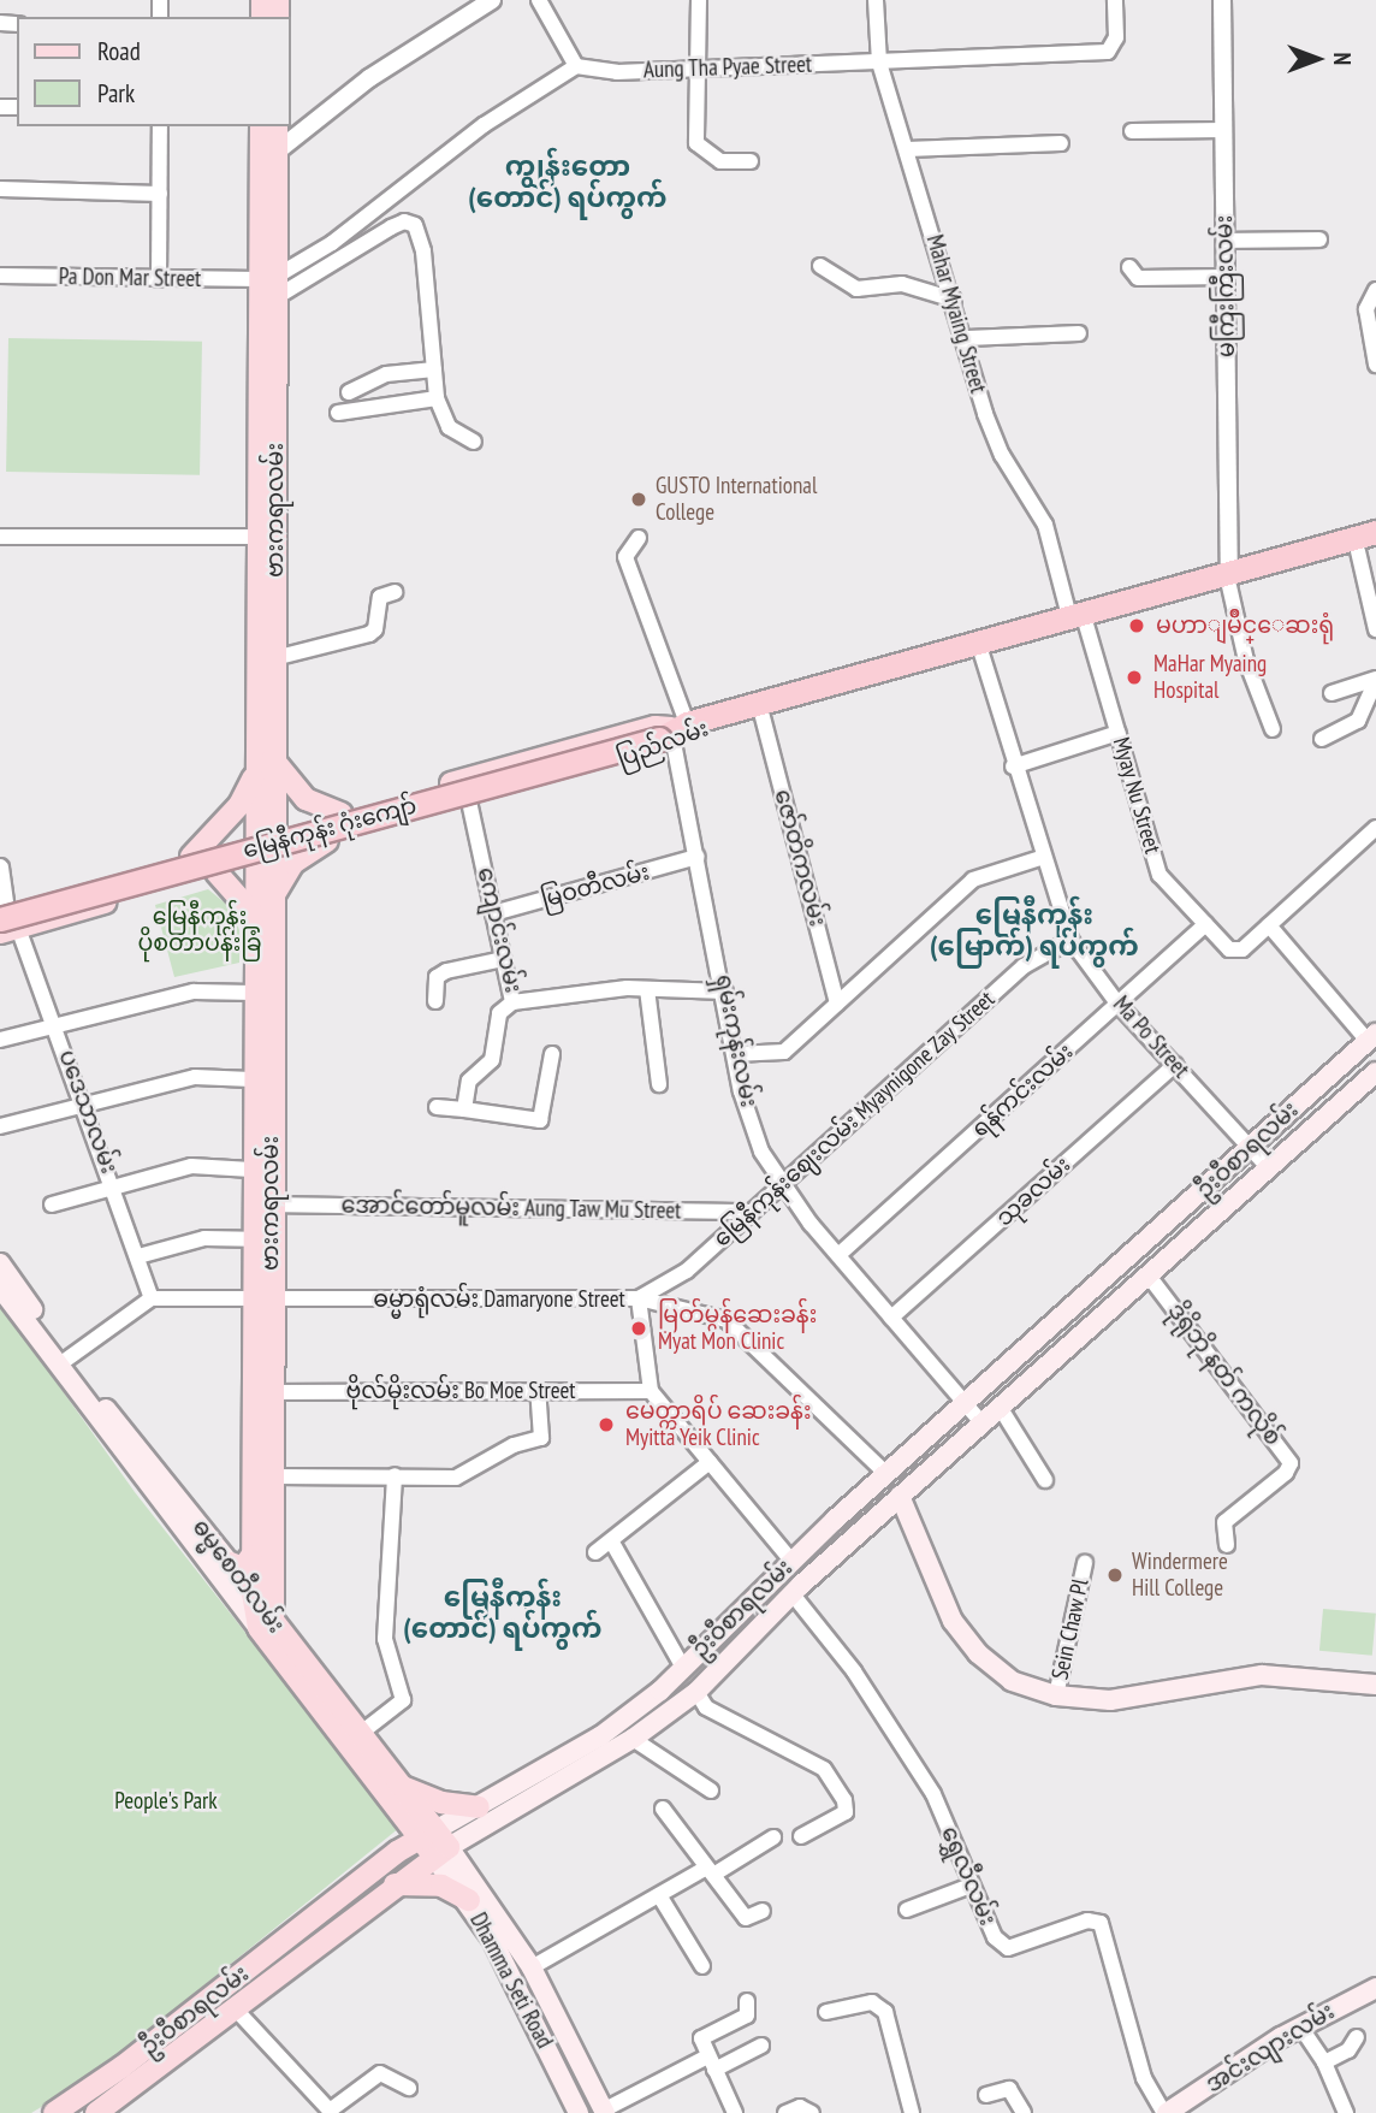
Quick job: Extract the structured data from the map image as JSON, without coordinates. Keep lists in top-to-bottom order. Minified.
{"streets":{"highway":["ပြည်လမ်း","မြေနီကုန်း ဂုံးကျော်"],"main road":["ဗားကရာလမ်း","ဦးဝီစာရလမ်း","ဓမ္မစေတီလမ်း","Dhamma Seti Road","အင်းလျားလမ်း"],"street":["Aung Tha Pyae Street","Pa Don Mar Street","မကြီးကြီးလမ်း","Mahar Myaing Street","Myay Nu Street","ဇော်တိကလမ်း","မြဝတီလမ်း","ကျောင်းလမ်း","Ma Po Street","ရှမ်းကုန်းလမ်း","ရန်ကင်းလမ်း","ပဒေသာလမ်း","မြေနီကုန်းဈေးလမ်း Myaynigone Zay Street","သုခလမ်း","အောင်တော်မူလမ်း Aung Taw Mu Street","ဓမ္မာရုံလမ်း Damaryone Street","ဒိုရိုဘို နတ် ကလိုစ်","ဗိုလ်မိုးလမ်း Bo Moe Street","Sein Chaw Pl","ရွှေလီလမ်း"]},"crossings":[["Aung Tha Pyae Street","Mahar Myaing Street"],["Pa Don Mar Street","ဗားကရာလမ်း"],["မကြီးကြီးလမ်း","ပြည်လမ်း"],["Mahar Myaing Street","ပြည်လမ်း"],["Mahar Myaing Street","Myay Nu Street"],["ဗားကရာလမ်း","ပြည်လမ်း"],["ဗားကရာလမ်း","အောင်တော်မူလမ်း Aung Taw Mu Street"],["ဗားကရာလမ်း","ဓမ္မာရုံလမ်း Damaryone Street"],["ဗားကရာလမ်း","ဗိုလ်မိုးလမ်း Bo Moe Street"],["ဗားကရာလမ်း","ဓမ္မစေတီလမ်း"],["ပြည်လမ်း","Myay Nu Street"],["ပြည်လမ်း","မြေနီကုန်း ဂုံးကျော်"],["ပြည်လမ်း","ဇော်တိကလမ်း"],["ပြည်လမ်း","ကျောင်းလမ်း"],["ပြည်လမ်း","Ma Po Street"],["ပြည်လမ်း","ရှမ်းကုန်းလမ်း"],["ပြည်လမ်း","ပဒေသာလမ်း"],["Myay Nu Street","ရန်ကင်းလမ်း"],["မြေနီကုန်း ဂုံးကျော်","ရှမ်းကုန်းလမ်း"],["မြေနီကုန်း ဂုံးကျော်","ပဒေသာလမ်း"],["မြဝတီလမ်း","ကျောင်းလမ်း"],["မြဝတီလမ်း","ရှမ်းကုန်းလမ်း"],["ကျောင်းလမ်း","ရှမ်းကုန်းလမ်း"],["Ma Po Street","ရန်ကင်းလမ်း"],["Ma Po Street","မြေနီကုန်းဈေးလမ်း Myaynigone Zay Street"],["Ma Po Street","ဦးဝီစာရလမ်း"],["Ma Po Street","သုခလမ်း"],["ရှမ်းကုန်းလမ်း","ရန်ကင်းလမ်း"],["ရှမ်းကုန်းလမ်း","မြေနီကုန်းဈေးလမ်း Myaynigone Zay Street"],["ရှမ်းကုန်းလမ်း","ဦးဝီစာရလမ်း"],["ရှမ်းကုန်းလမ်း","သုခလမ်း"],["ပဒေသာလမ်း","ဓမ္မာရုံလမ်း Damaryone Street"],["မြေနီကုန်းဈေးလမ်း Myaynigone Zay Street","အောင်တော်မူလမ်း Aung Taw Mu Street"],["မြေနီကုန်းဈေးလမ်း Myaynigone Zay Street","ဓမ္မာရုံလမ်း Damaryone Street"],["ဦးဝီစာရလမ်း","ဓမ္မာရုံလမ်း Damaryone Street"],["ဦးဝီစာရလမ်း","ဒိုရိုဘို နတ် ကလိုစ်"],["ဦးဝီစာရလမ်း","ဓမ္မစေတီလမ်း"],["ဦးဝီစာရလမ်း","ရွှေလီလမ်း"],["ဦးဝီစာရလမ်း","Dhamma Seti Road"],["ဓမ္မစေတီလမ်း","Dhamma Seti Road"],["ရွှေလီလမ်း","အင်းလျားလမ်း"]],"districts":["ကျွန်းတော (တောင်) ရပ်ကွက်","မြေနီကုန်း (မြောက်) ရပ်ကွက်","မြေနီကုန်း (တောင်) ရပ်ကွက်"],"parks":["မြေနီကုန်း ပိုစတာပန်းခြံ","People's Park"],"places":["GUSTO International College","မဟာျမိဳင္ေဆးရုံ","MaHar Myaing Hospital","မြတ်မွန်ဆေးခန်း Myat Mon Clinic","မေတ္တာရိပ် ဆေးခန်း Myitta Yeik Clinic","Windermere Hill College"],"legend":["Road","Park"],"north":"right"}
